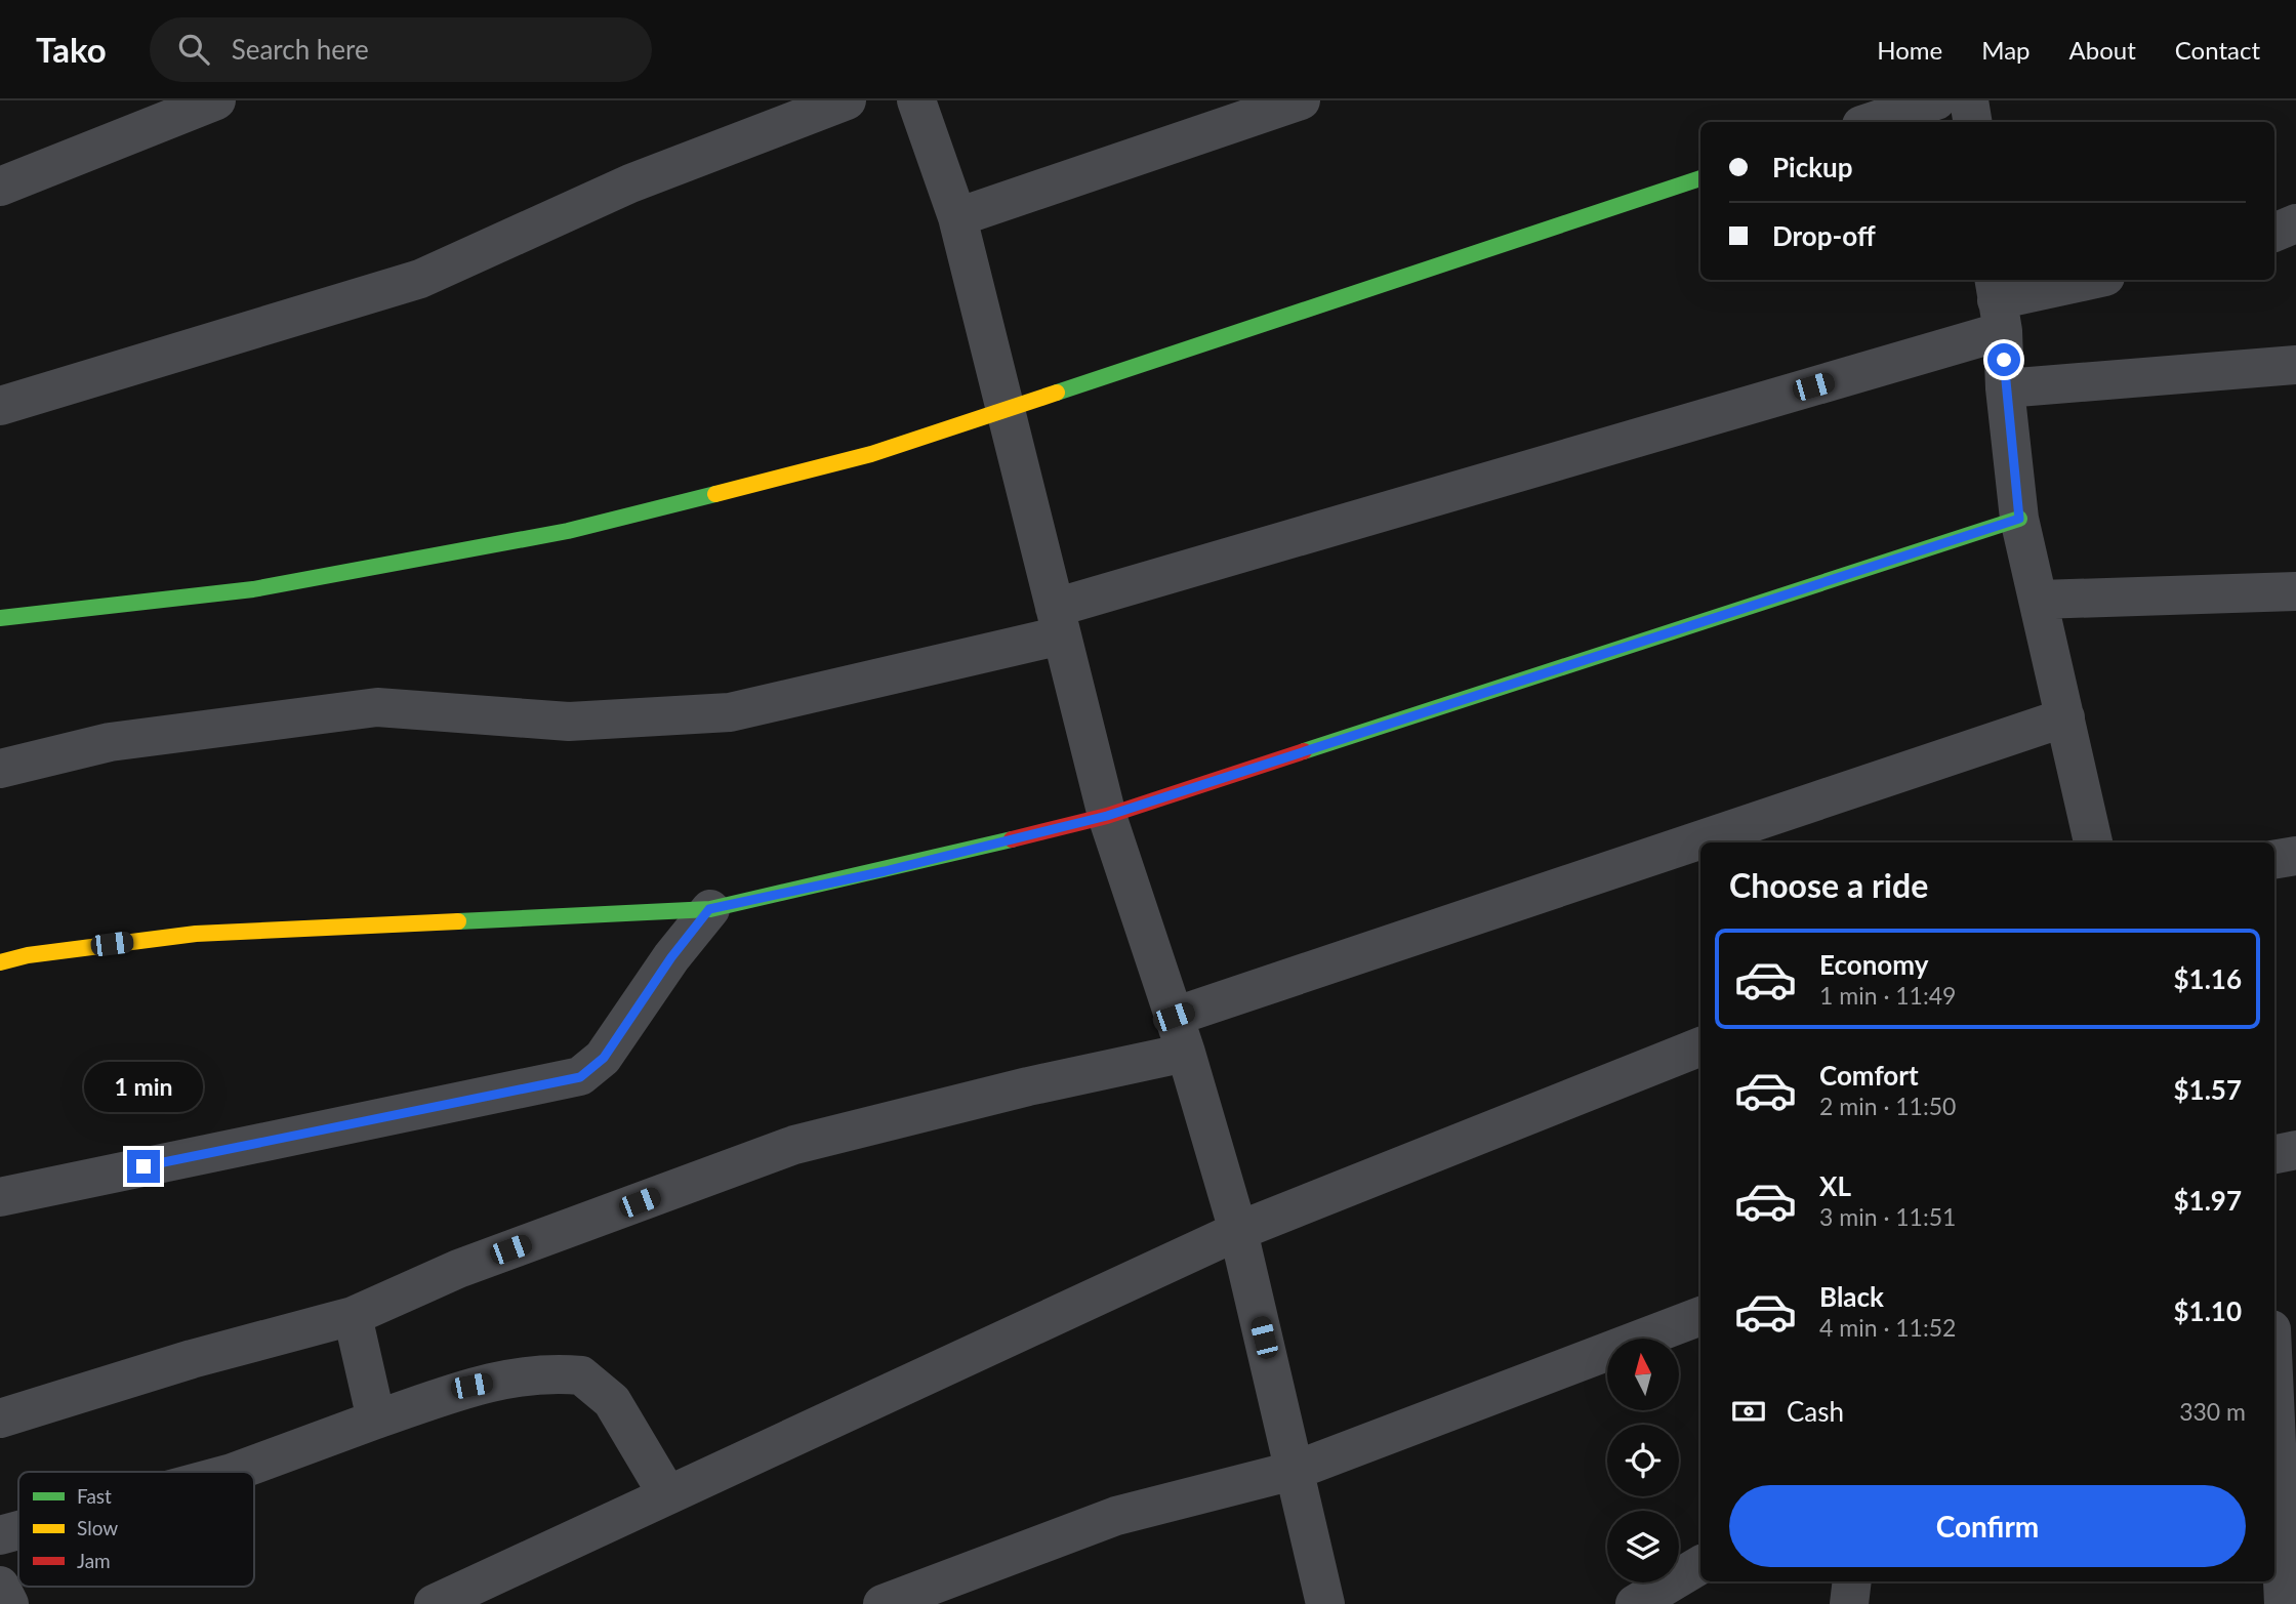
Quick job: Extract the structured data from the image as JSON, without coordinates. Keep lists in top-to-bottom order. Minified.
{"legend":["Fast","Slow","Jam"],"north":"top","page":{"header":"Tako","search":"Search here","nav":["Home","Map","About","Contact"],"banner":["Pickup","Drop-off"],"heading":"Choose a ride","list":[{"name":"Economy","note":"1 min · 11:49","value":"$1.16"},{"name":"Comfort","note":"2 min · 11:50","value":"$1.57"},{"name":"XL","note":"3 min · 11:51","value":"$1.97"},{"name":"Black","note":"4 min · 11:52","value":"$1.10"}],"bubble":"1 min","pay":["Cash","330 m"],"buttons":"Confirm"}}
